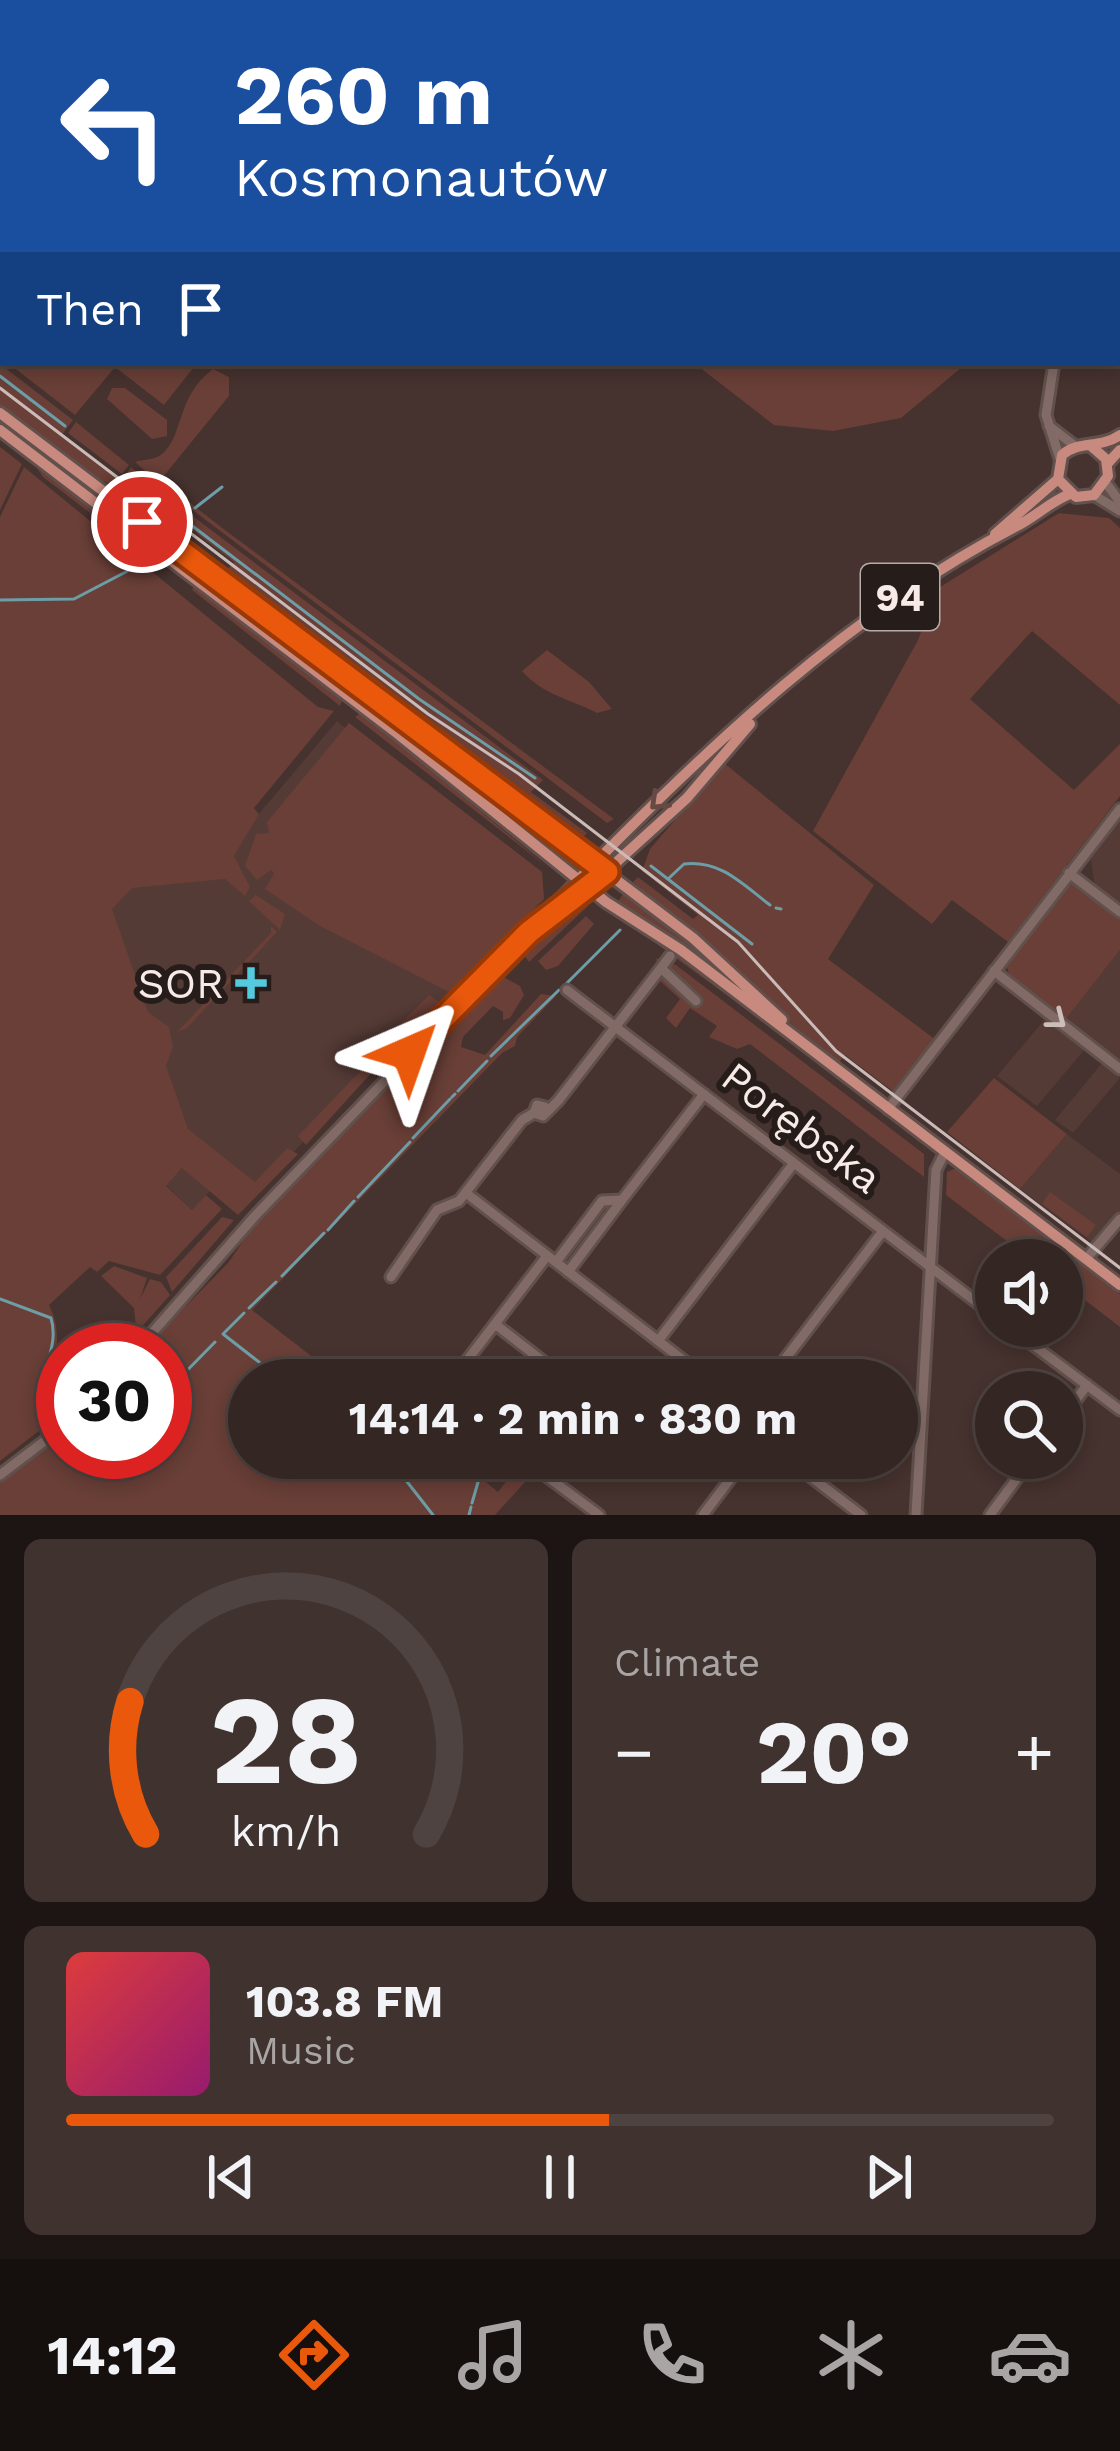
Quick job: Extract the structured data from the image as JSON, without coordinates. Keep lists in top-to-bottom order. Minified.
{"streets":{"main road":["94"],"street":["Porębska"]},"places":{"health":["SOR"]},"page":{"turn":["260 m","Kosmonautów"],"then":"Then","limit":"30","trip":"14:14 · 2 min · 830 m","tile":"Climate","heat":["−","20°","+"],"song":["103.8 FM","Music"],"tabs":"14:12","gauge":["28","km/h"]}}
